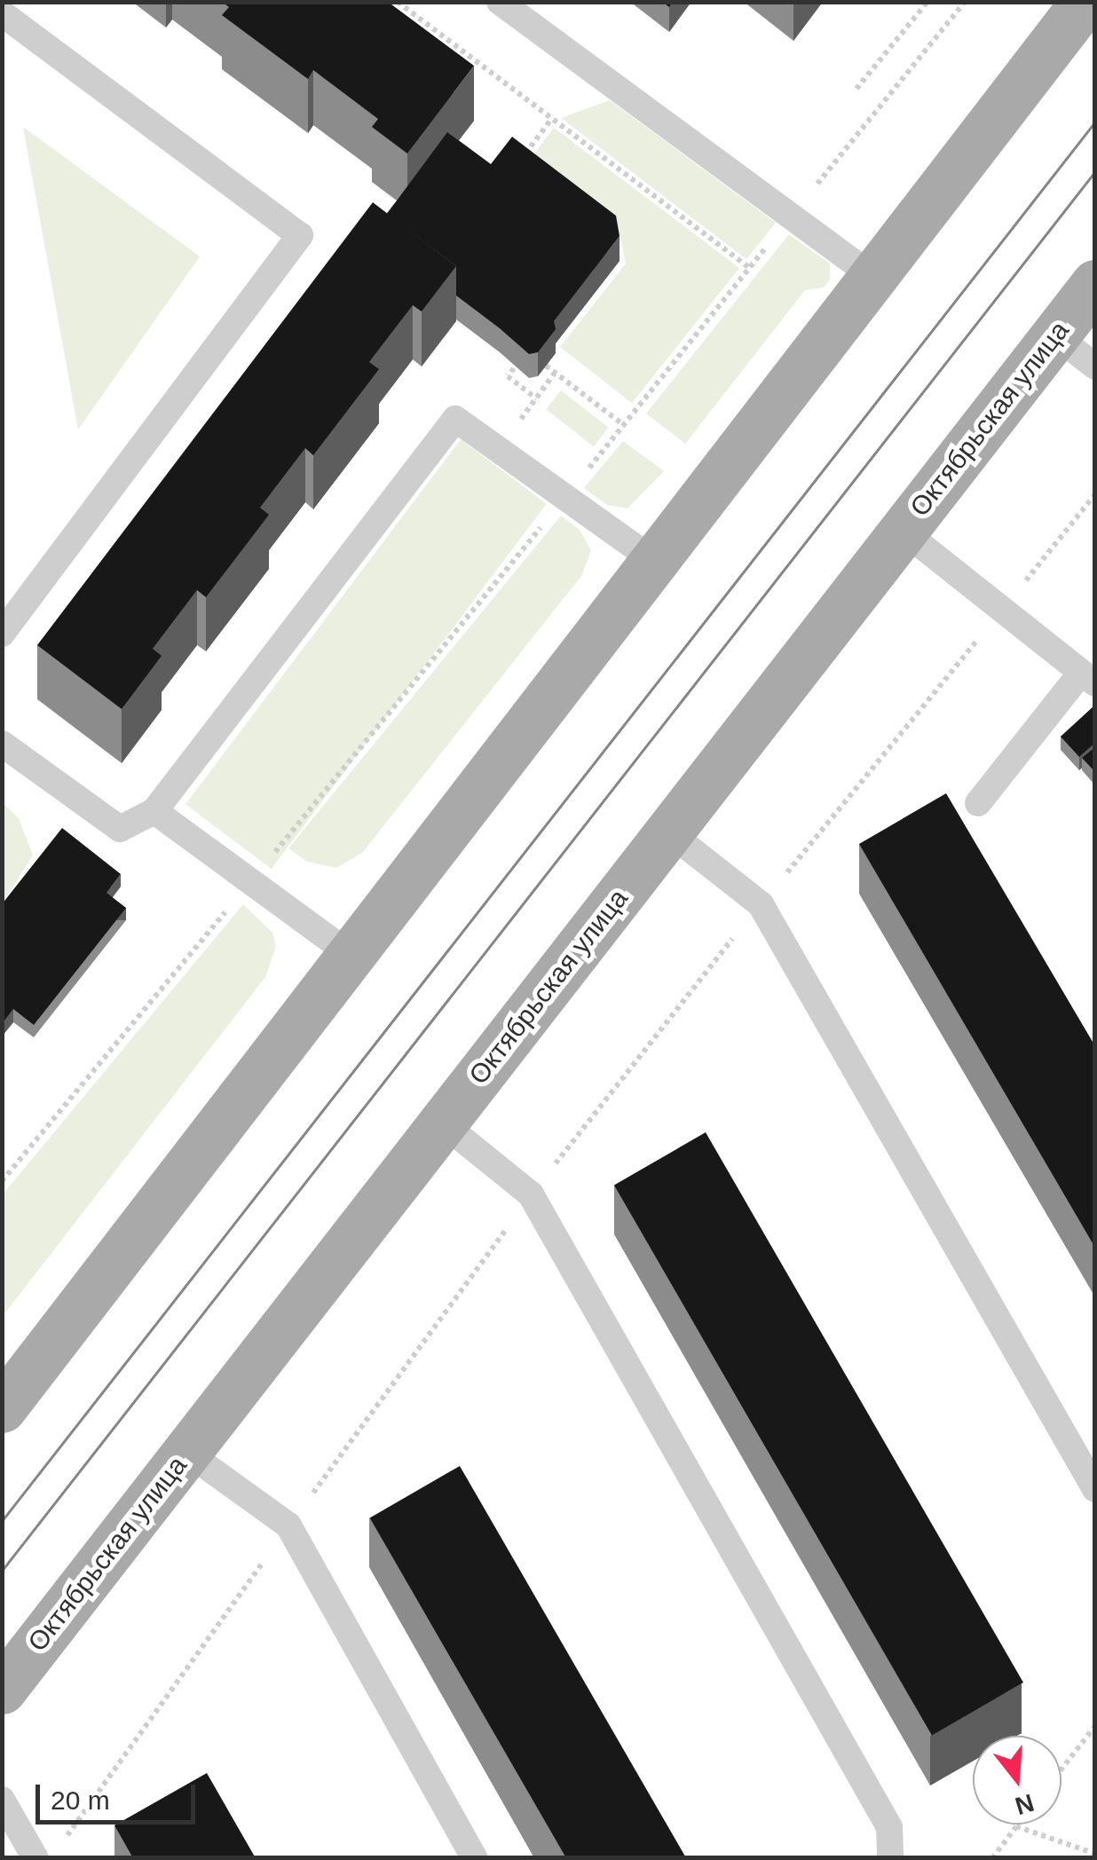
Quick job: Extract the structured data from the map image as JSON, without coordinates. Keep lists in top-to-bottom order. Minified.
{"streets":{"main road":["Октябрьская улица"]},"scale_bar":"20 m","north":"bottom"}
